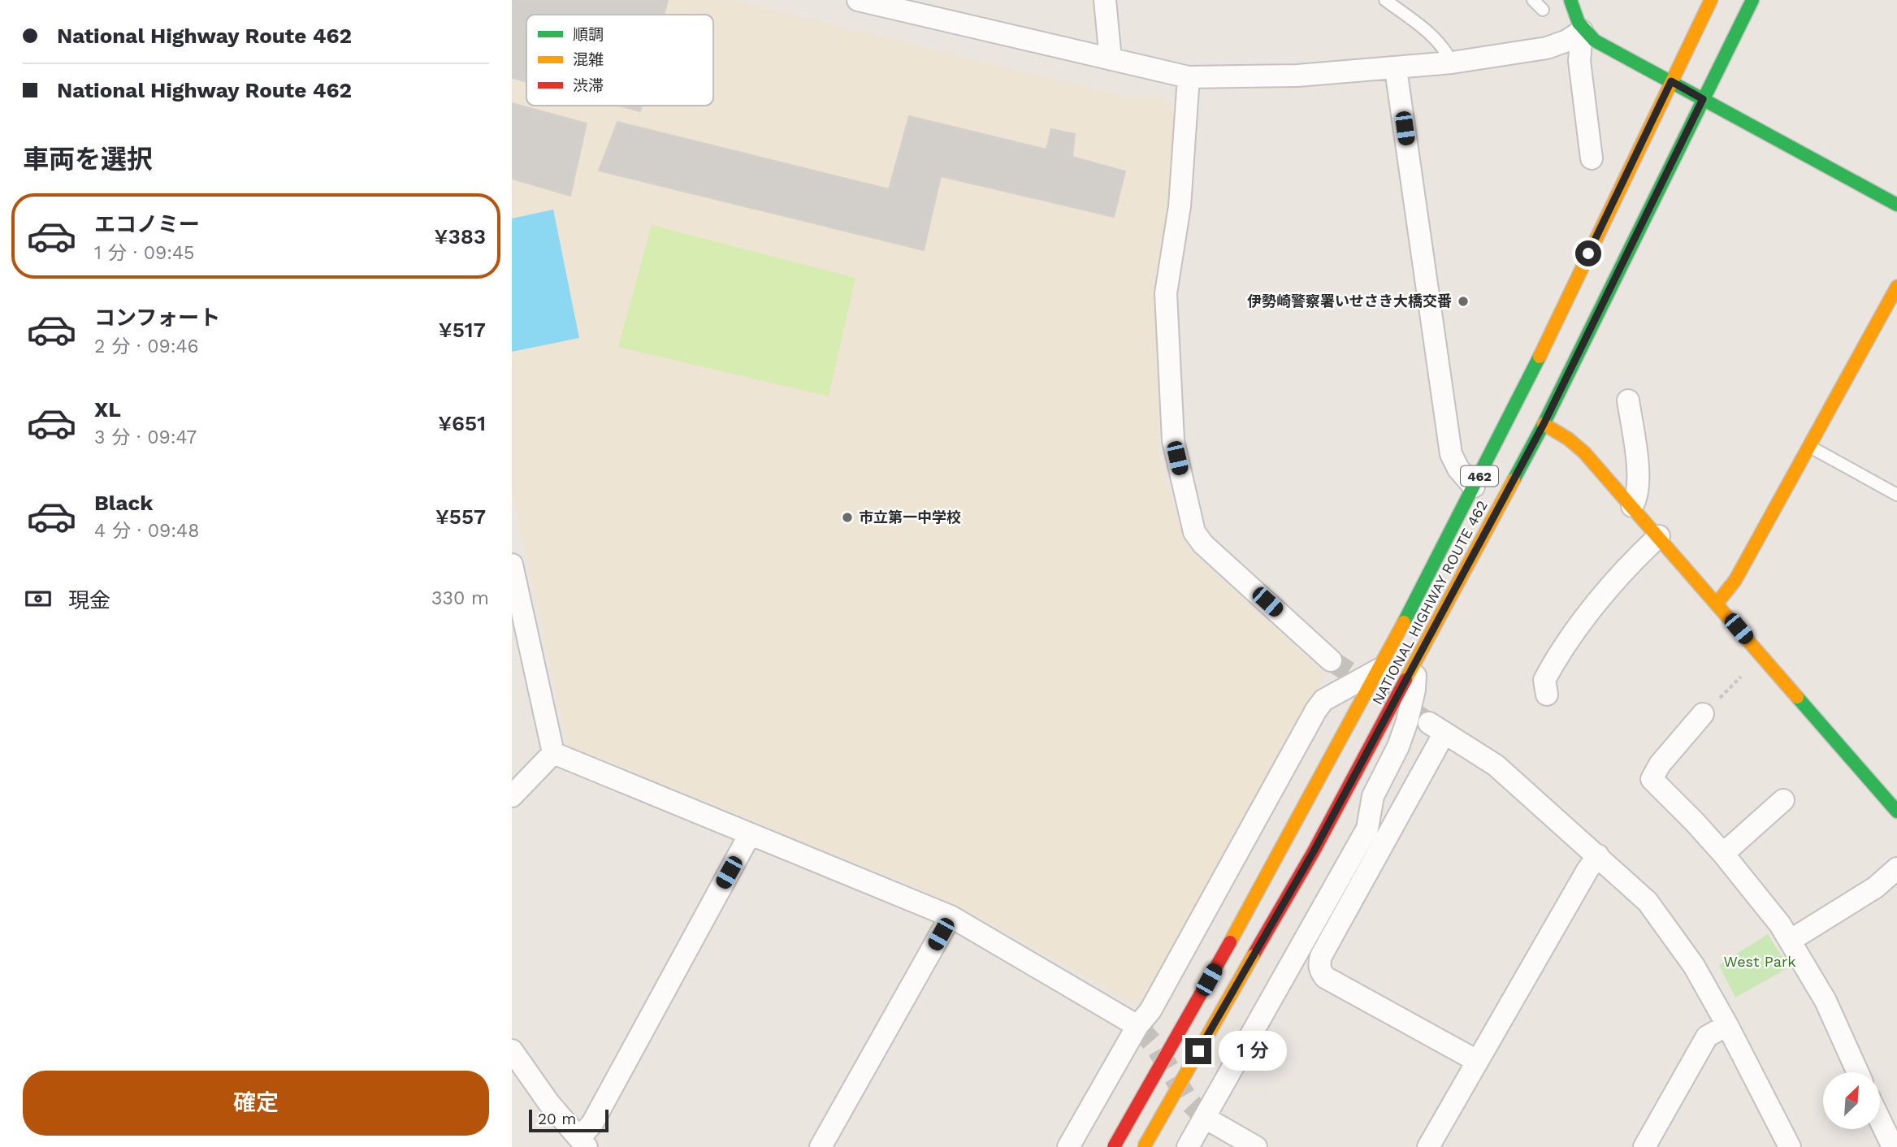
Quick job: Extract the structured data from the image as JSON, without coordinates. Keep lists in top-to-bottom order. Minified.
{"streets":{"main road":["462","NATIONAL HIGHWAY ROUTE 462"]},"parks":["West Park"],"places":["伊勢崎警察署いせさき大橋交番","市立第一中学校"],"legend":["順調","混雑","渋滞"],"scale_bar":"20 m","north":"top right","page":{"banner":["National Highway Route 462","National Highway Route 462"],"heading":"車両を選択","list":[{"name":"エコノミー","note":"1 分 · 09:45","value":"¥383"},{"name":"コンフォート","note":"2 分 · 09:46","value":"¥517"},{"name":"XL","note":"3 分 · 09:47","value":"¥651"},{"name":"Black","note":"4 分 · 09:48","value":"¥557"}],"pay":["現金","330 m"],"bubble":"1 分","buttons":"確定","scale":"20 m"}}
